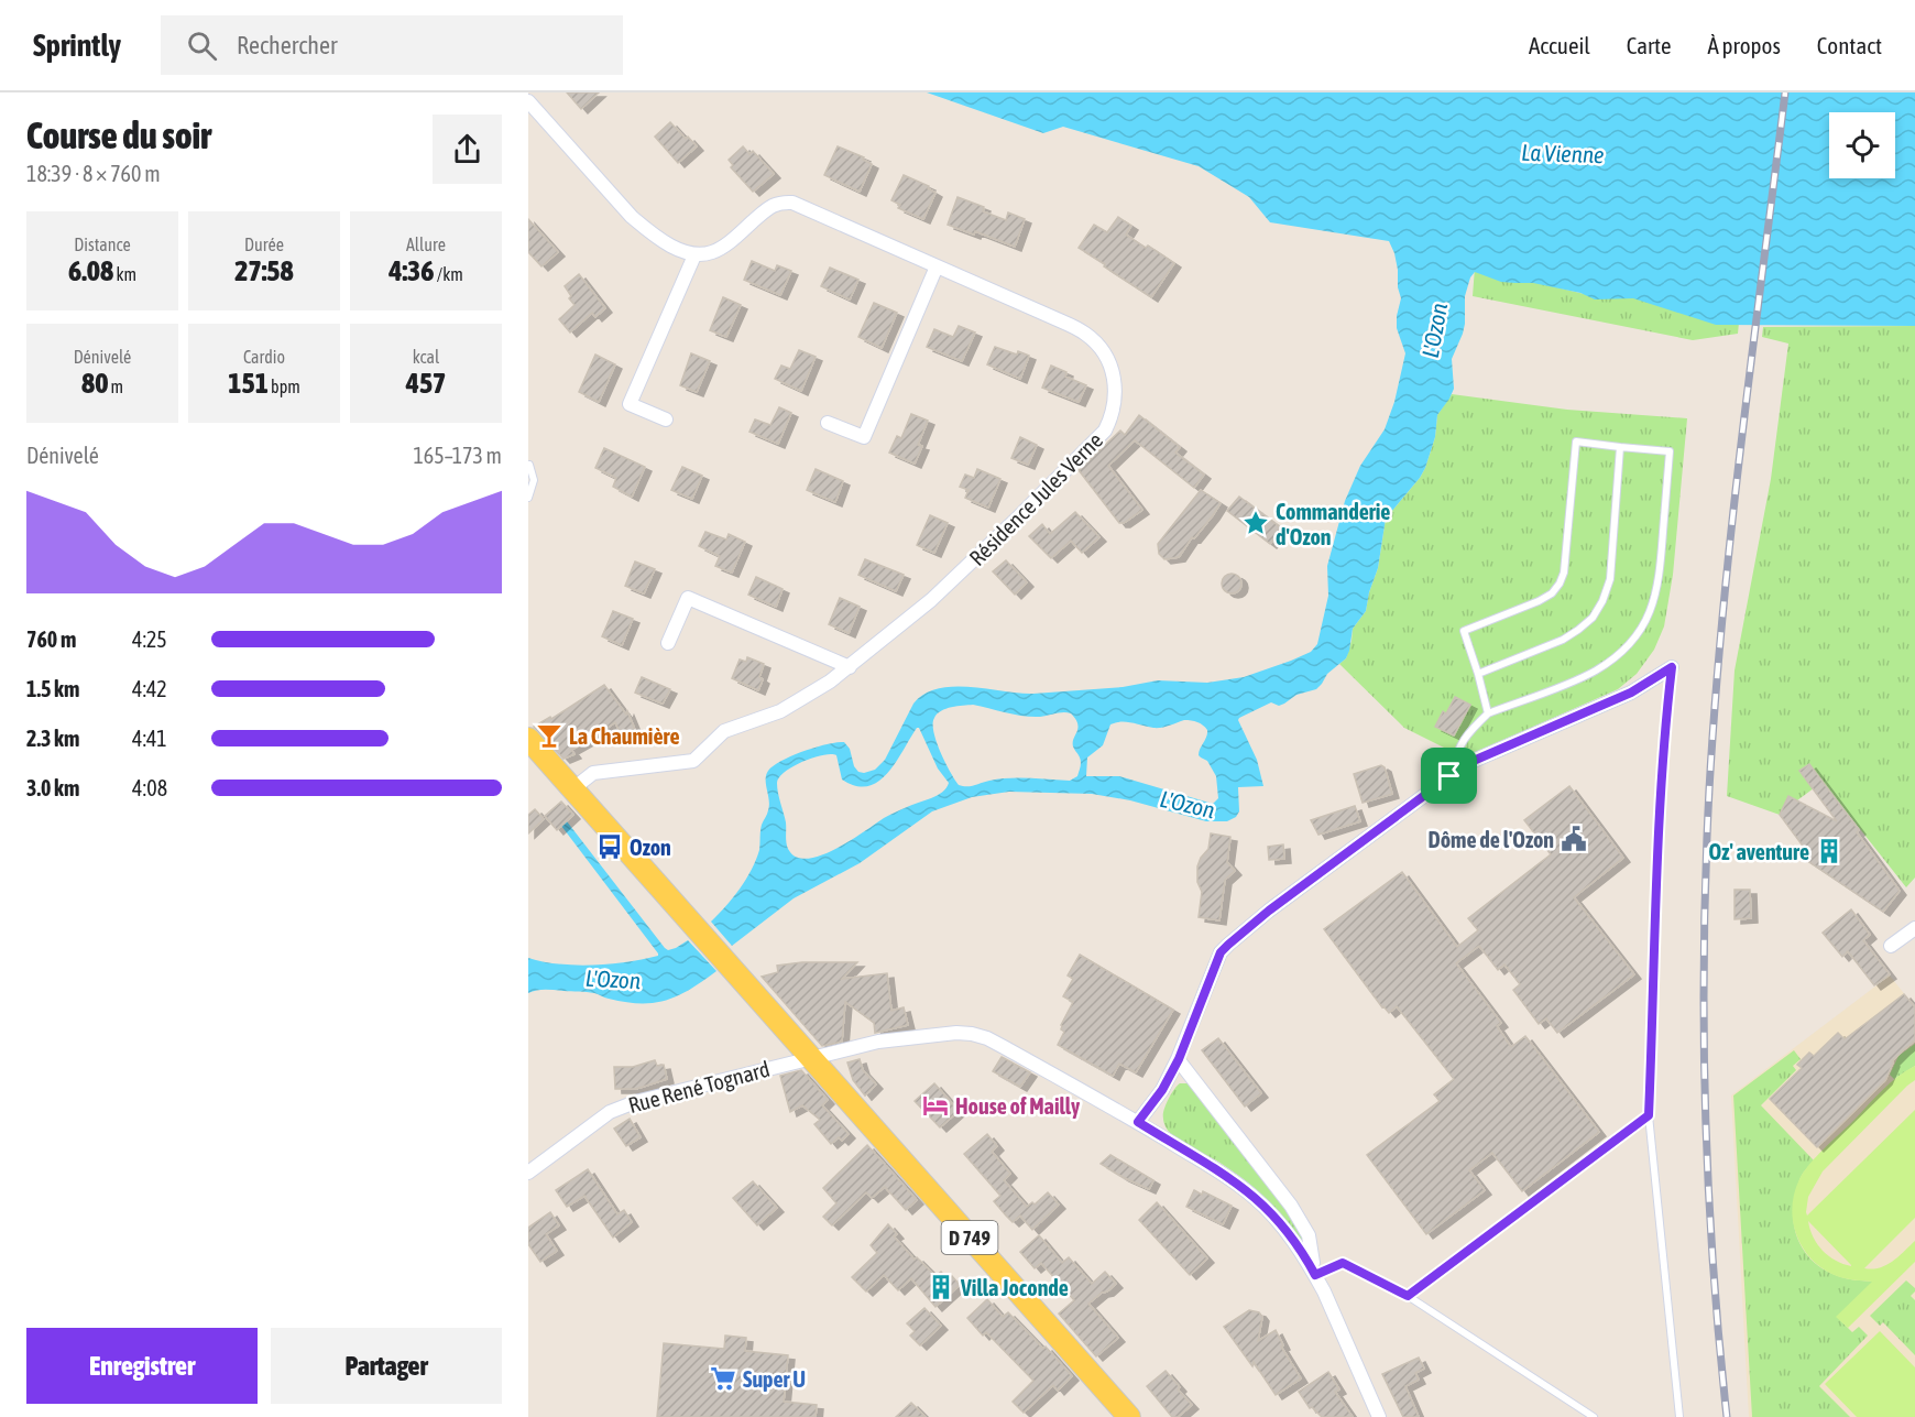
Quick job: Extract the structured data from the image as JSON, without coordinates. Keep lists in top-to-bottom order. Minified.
{"streets":{"main road":["D 749"],"street":["Résidence Jules Verne","Rue René Tognard"]},"crossings":[["Résidence Jules Verne","D 749"],["Rue René Tognard","D 749"]],"water":["La Vienne","L'Ozon"],"places":{"place":["Commanderie d'Ozon"],"bar":["La Chaumière"],"public building":["Dôme de l'Ozon"],"bus stop":["Ozon"],"building":["Oz' aventure","Villa Joconde"],"hotel":["House of Mailly"],"supermarket":["Super U"]},"page":{"header":"Sprintly","search":"Rechercher","nav":["Accueil","Carte","À propos","Contact"],"heading":["Course du soir","18:39 · 8 × 760 m"],"stats":[["Distance","6.08 km"],["Durée","27:58"],["Allure","4:36 /km"],["Dénivelé","80 m"],["Cardio","151 bpm"],["kcal","457"]],"chart":["Dénivelé","165–173 m"],"list":[{"name":"760 m","note":"4:25"},{"name":"1.5 km","note":"4:42"},{"name":"2.3 km","note":"4:41"},{"name":"3.0 km","note":"4:08"}],"buttons":["Enregistrer","Partager"]}}
